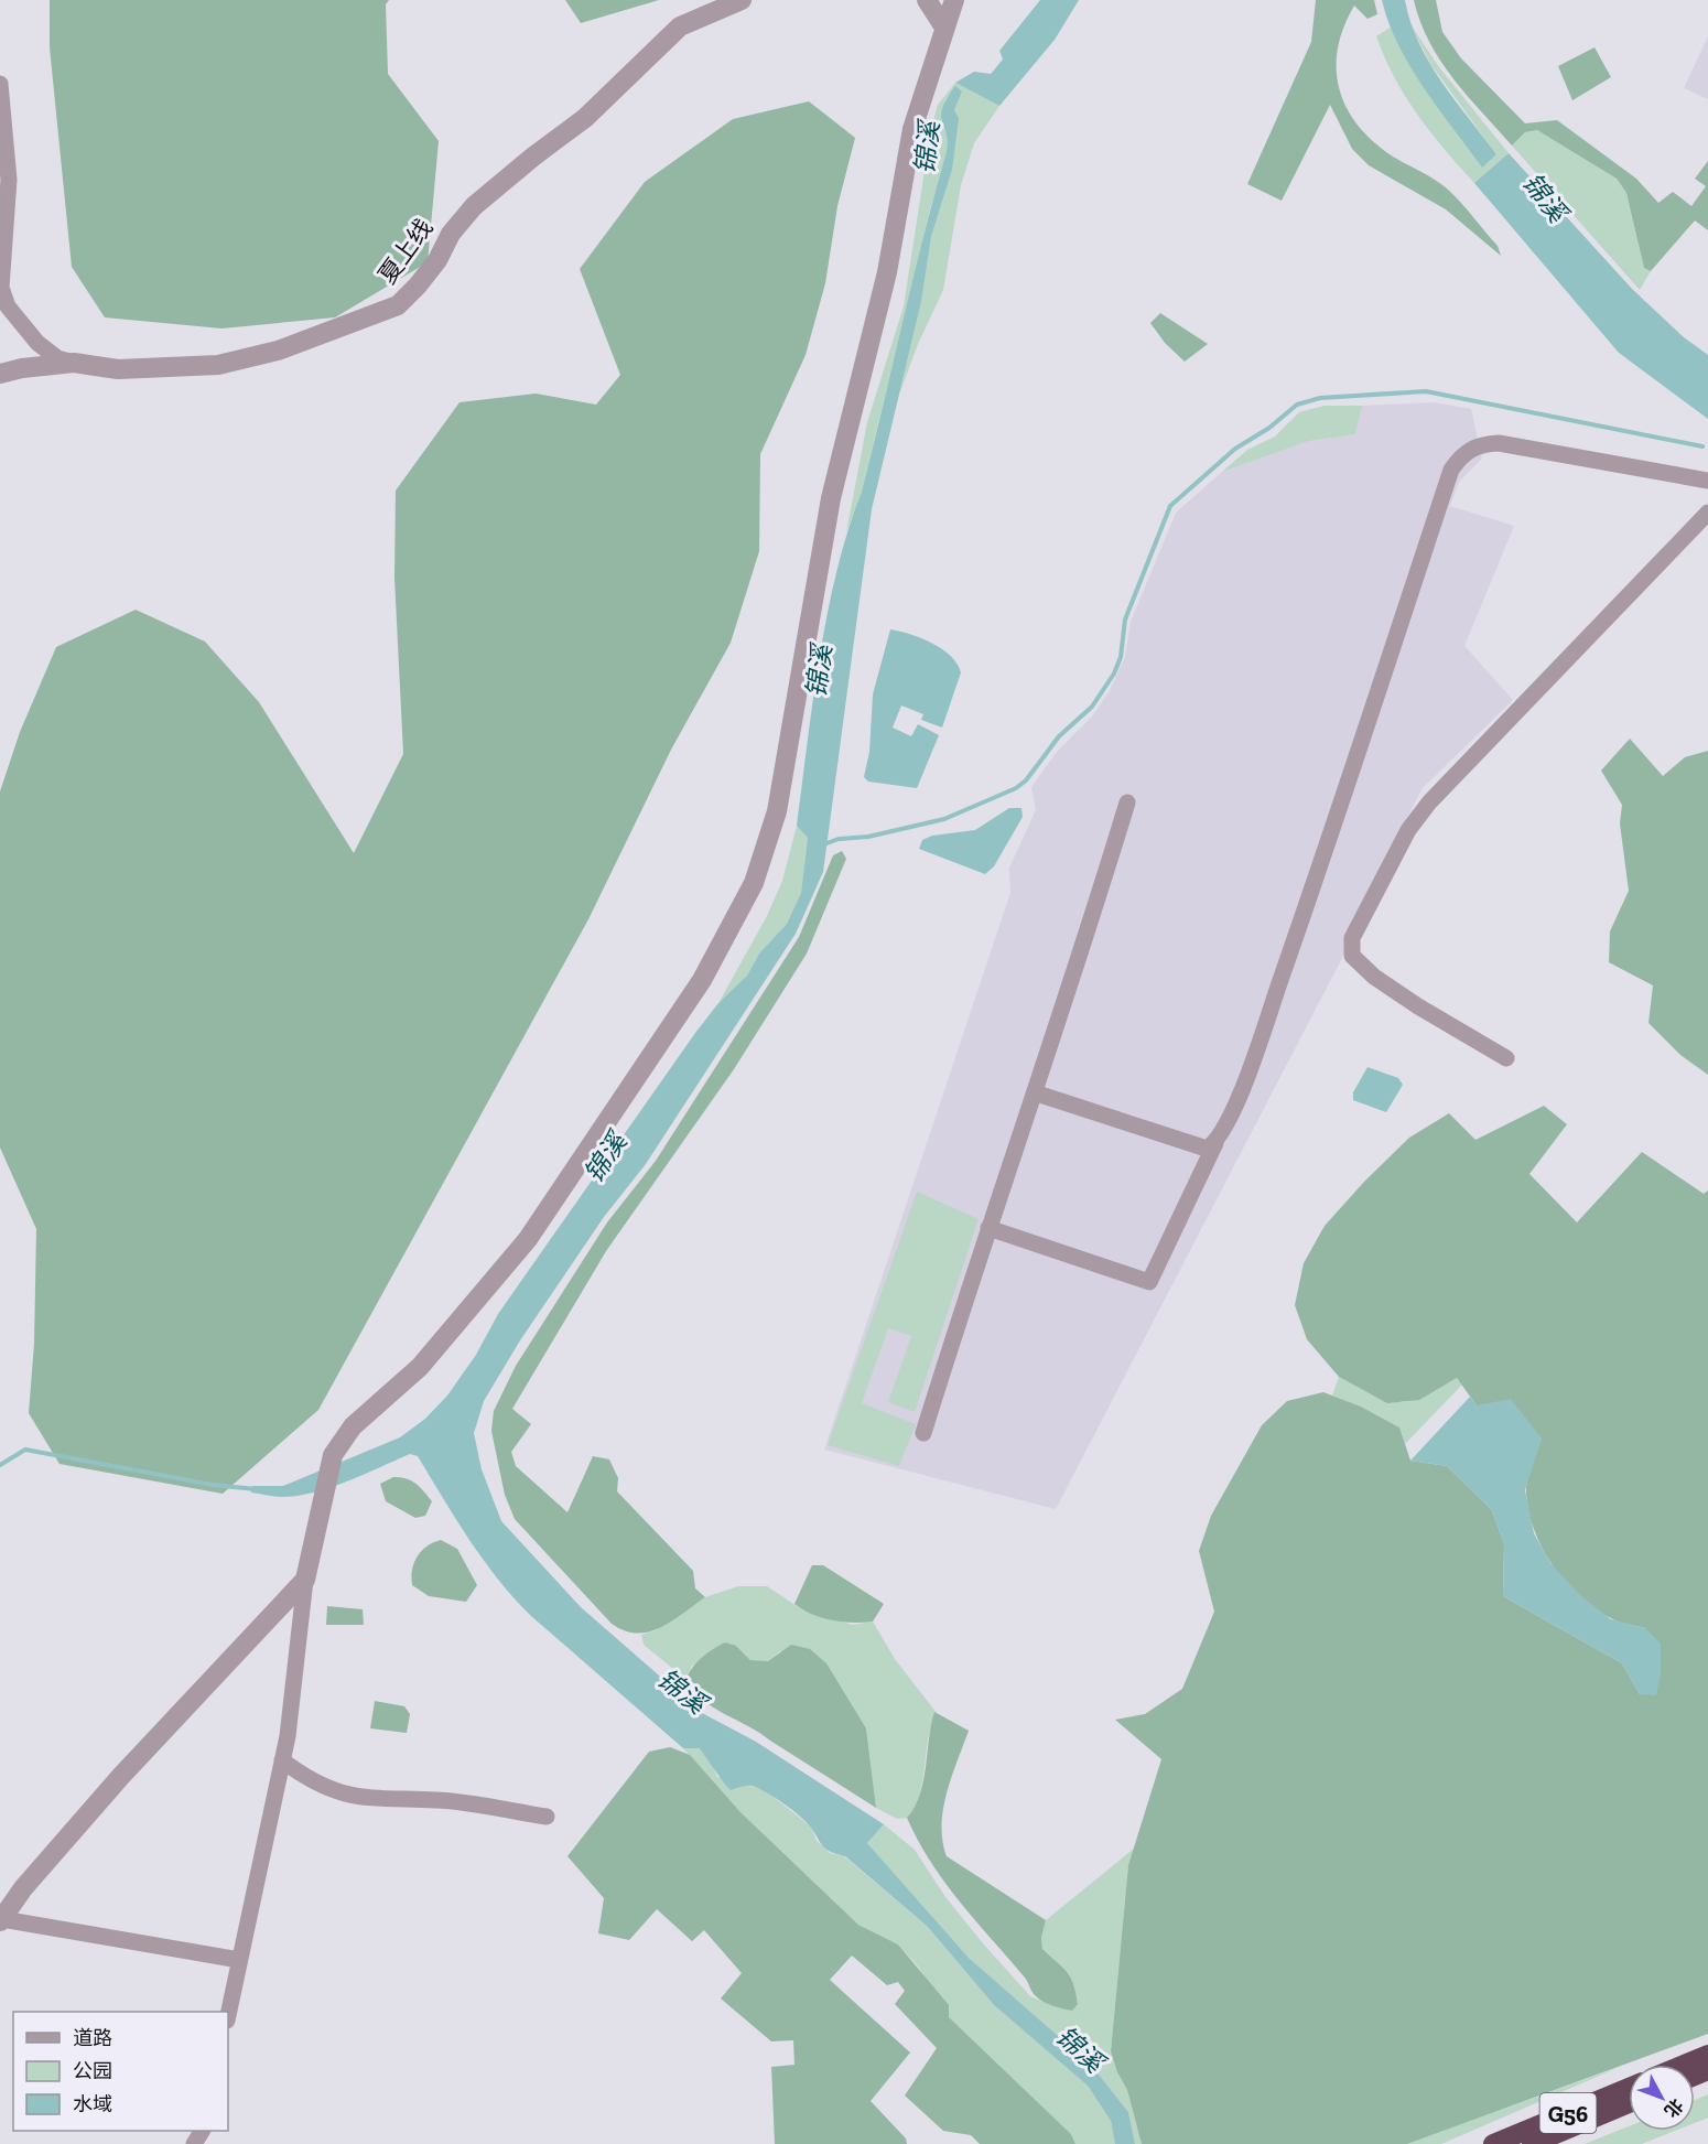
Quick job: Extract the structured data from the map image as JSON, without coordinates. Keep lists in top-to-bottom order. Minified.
{"streets":{"highway":["G56"],"street":["夏上线"]},"water":["锦溪"],"legend":["道路","公园","水域"],"north":"bottom right"}
